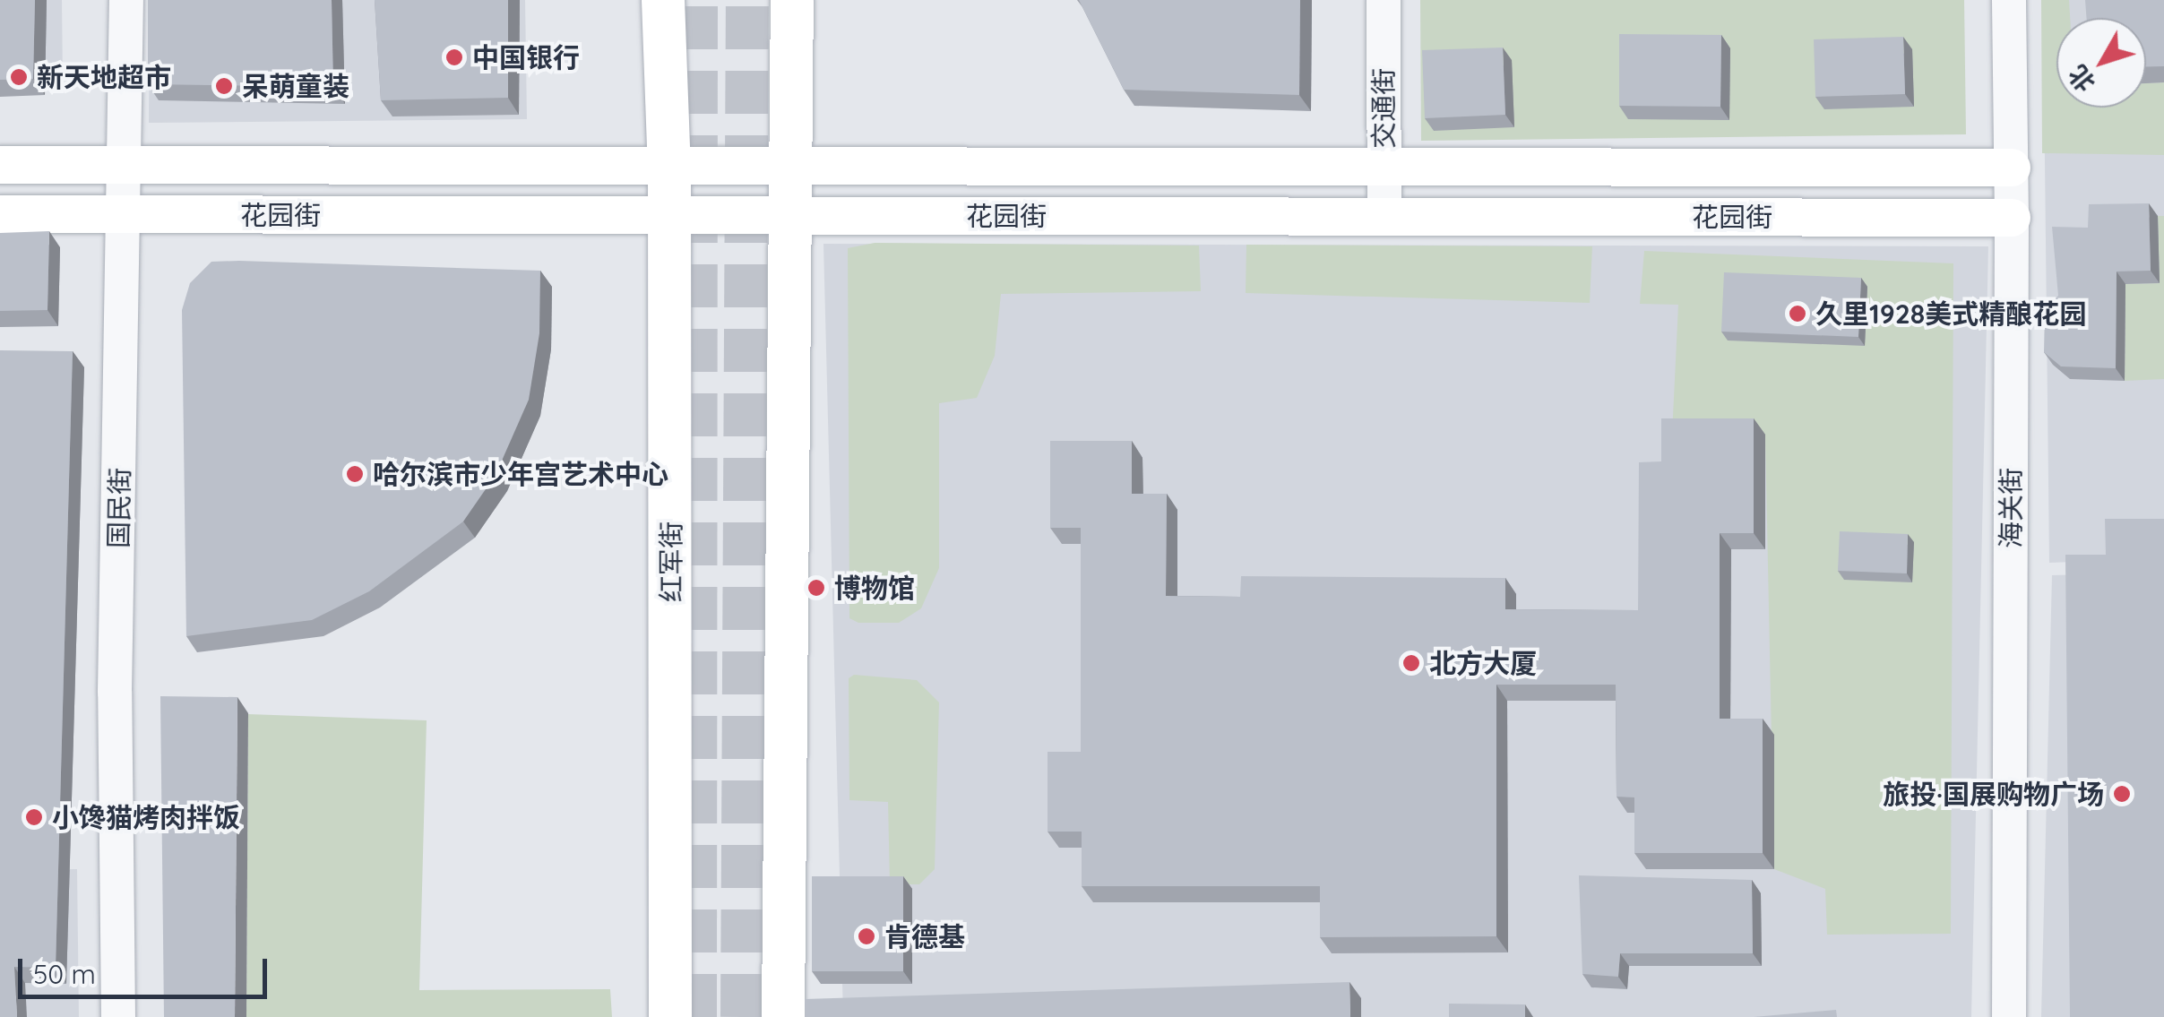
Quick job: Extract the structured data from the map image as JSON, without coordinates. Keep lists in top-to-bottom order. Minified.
{"streets":{"main road":["花园街","红军街"],"street":["交通街","国民街","海关街"]},"crossings":[["交通街","花园街"],["花园街","国民街"],["花园街","海关街"],["花园街","红军街"]],"places":["中国银行","新天地超市","呆萌童装","久里1928美式精酿花园","哈尔滨市少年宫艺术中心","博物馆","北方大厦","旅投·国展购物广场","小馋猫烤肉拌饭","肯德基"],"scale_bar":"50 m","north":"bottom left"}
